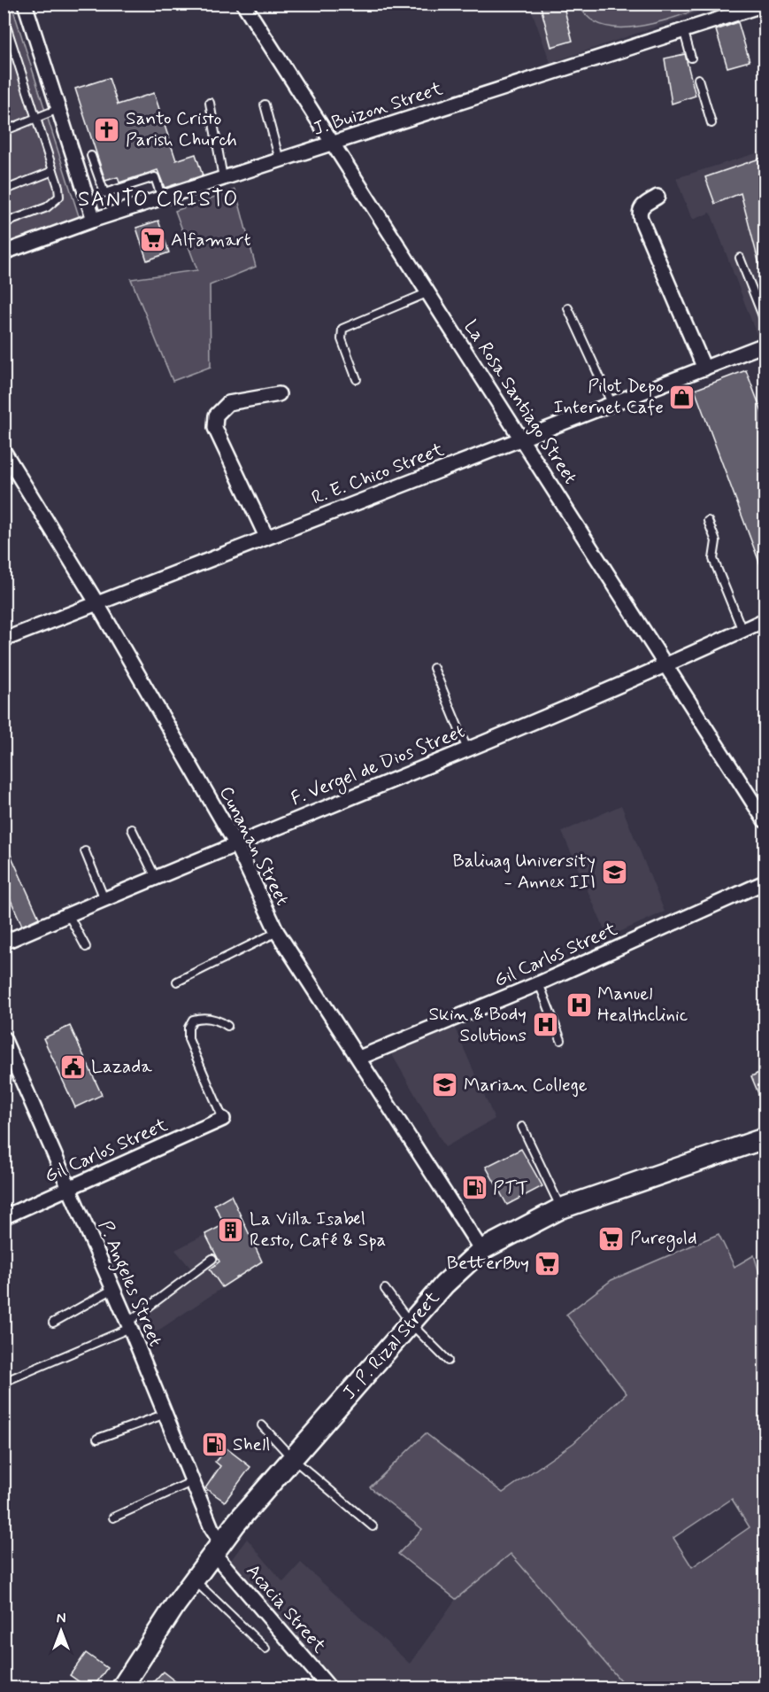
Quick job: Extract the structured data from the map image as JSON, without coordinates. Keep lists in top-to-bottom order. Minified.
{"streets":{"main road":["J. P. Rizal Street"],"street":["J. Buizon Street","La Rosa Santiago Street","R. E. Chico Street","F. Vergel de Dios Street","Cunanan Street","Gil Carlos Street","P. Angeles Street","Acacia Street"]},"crossings":[["J. Buizon Street","La Rosa Santiago Street"],["La Rosa Santiago Street","R. E. Chico Street"],["La Rosa Santiago Street","F. Vergel de Dios Street"],["R. E. Chico Street","Cunanan Street"],["F. Vergel de Dios Street","Cunanan Street"],["Cunanan Street","Gil Carlos Street"],["Cunanan Street","J. P. Rizal Street"],["Gil Carlos Street","P. Angeles Street"],["P. Angeles Street","J. P. Rizal Street"],["P. Angeles Street","Acacia Street"],["J. P. Rizal Street","Acacia Street"]],"districts":["SANTO CRISTO"],"places":{"church":["Santo Cristo Parish Church"],"supermarket":["Alfamart","Puregold","BetterBuy"],"shop":["Pilot Depo Internet Cafe"],"school or university":["Baliuag University - Annex III","Marian College"],"hospital":["Manuel Healthclinic","Skin & Body Solutions"],"public building":["Lazada"],"fuel station":["PTT","Shell"],"building":["La Villa Isabel Resto, Café & Spa"]},"north":"top"}
